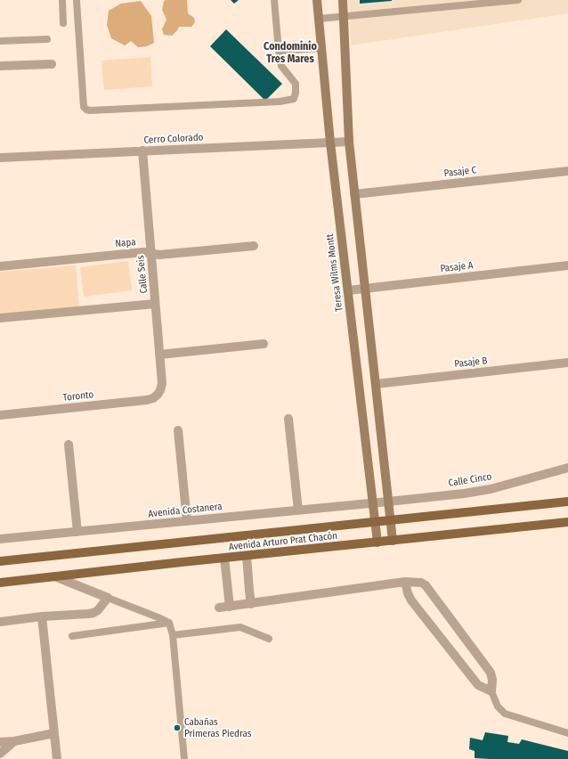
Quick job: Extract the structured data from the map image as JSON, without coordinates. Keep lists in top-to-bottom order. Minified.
{"streets":{"main road":["Avenida Arturo Prat Chacón"],"street":["Cerro Colorado","Pasaje C","Napa","Pasaje A","Teresa Wilms Montt","Calle Seis","Pasaje B","Toronto","Calle Cinco","Avenida Costanera"]},"crossings":[["Cerro Colorado","Teresa Wilms Montt"],["Cerro Colorado","Calle Seis"],["Napa","Calle Seis"],["Pasaje A","Teresa Wilms Montt"],["Teresa Wilms Montt","Calle Cinco"],["Teresa Wilms Montt","Avenida Costanera"],["Teresa Wilms Montt","Avenida Arturo Prat Chacón"],["Calle Seis","Toronto"],["Calle Cinco","Avenida Costanera"]],"districts":["Condominio Tres Mares"],"places":["Cabañas Primeras Piedras"]}
